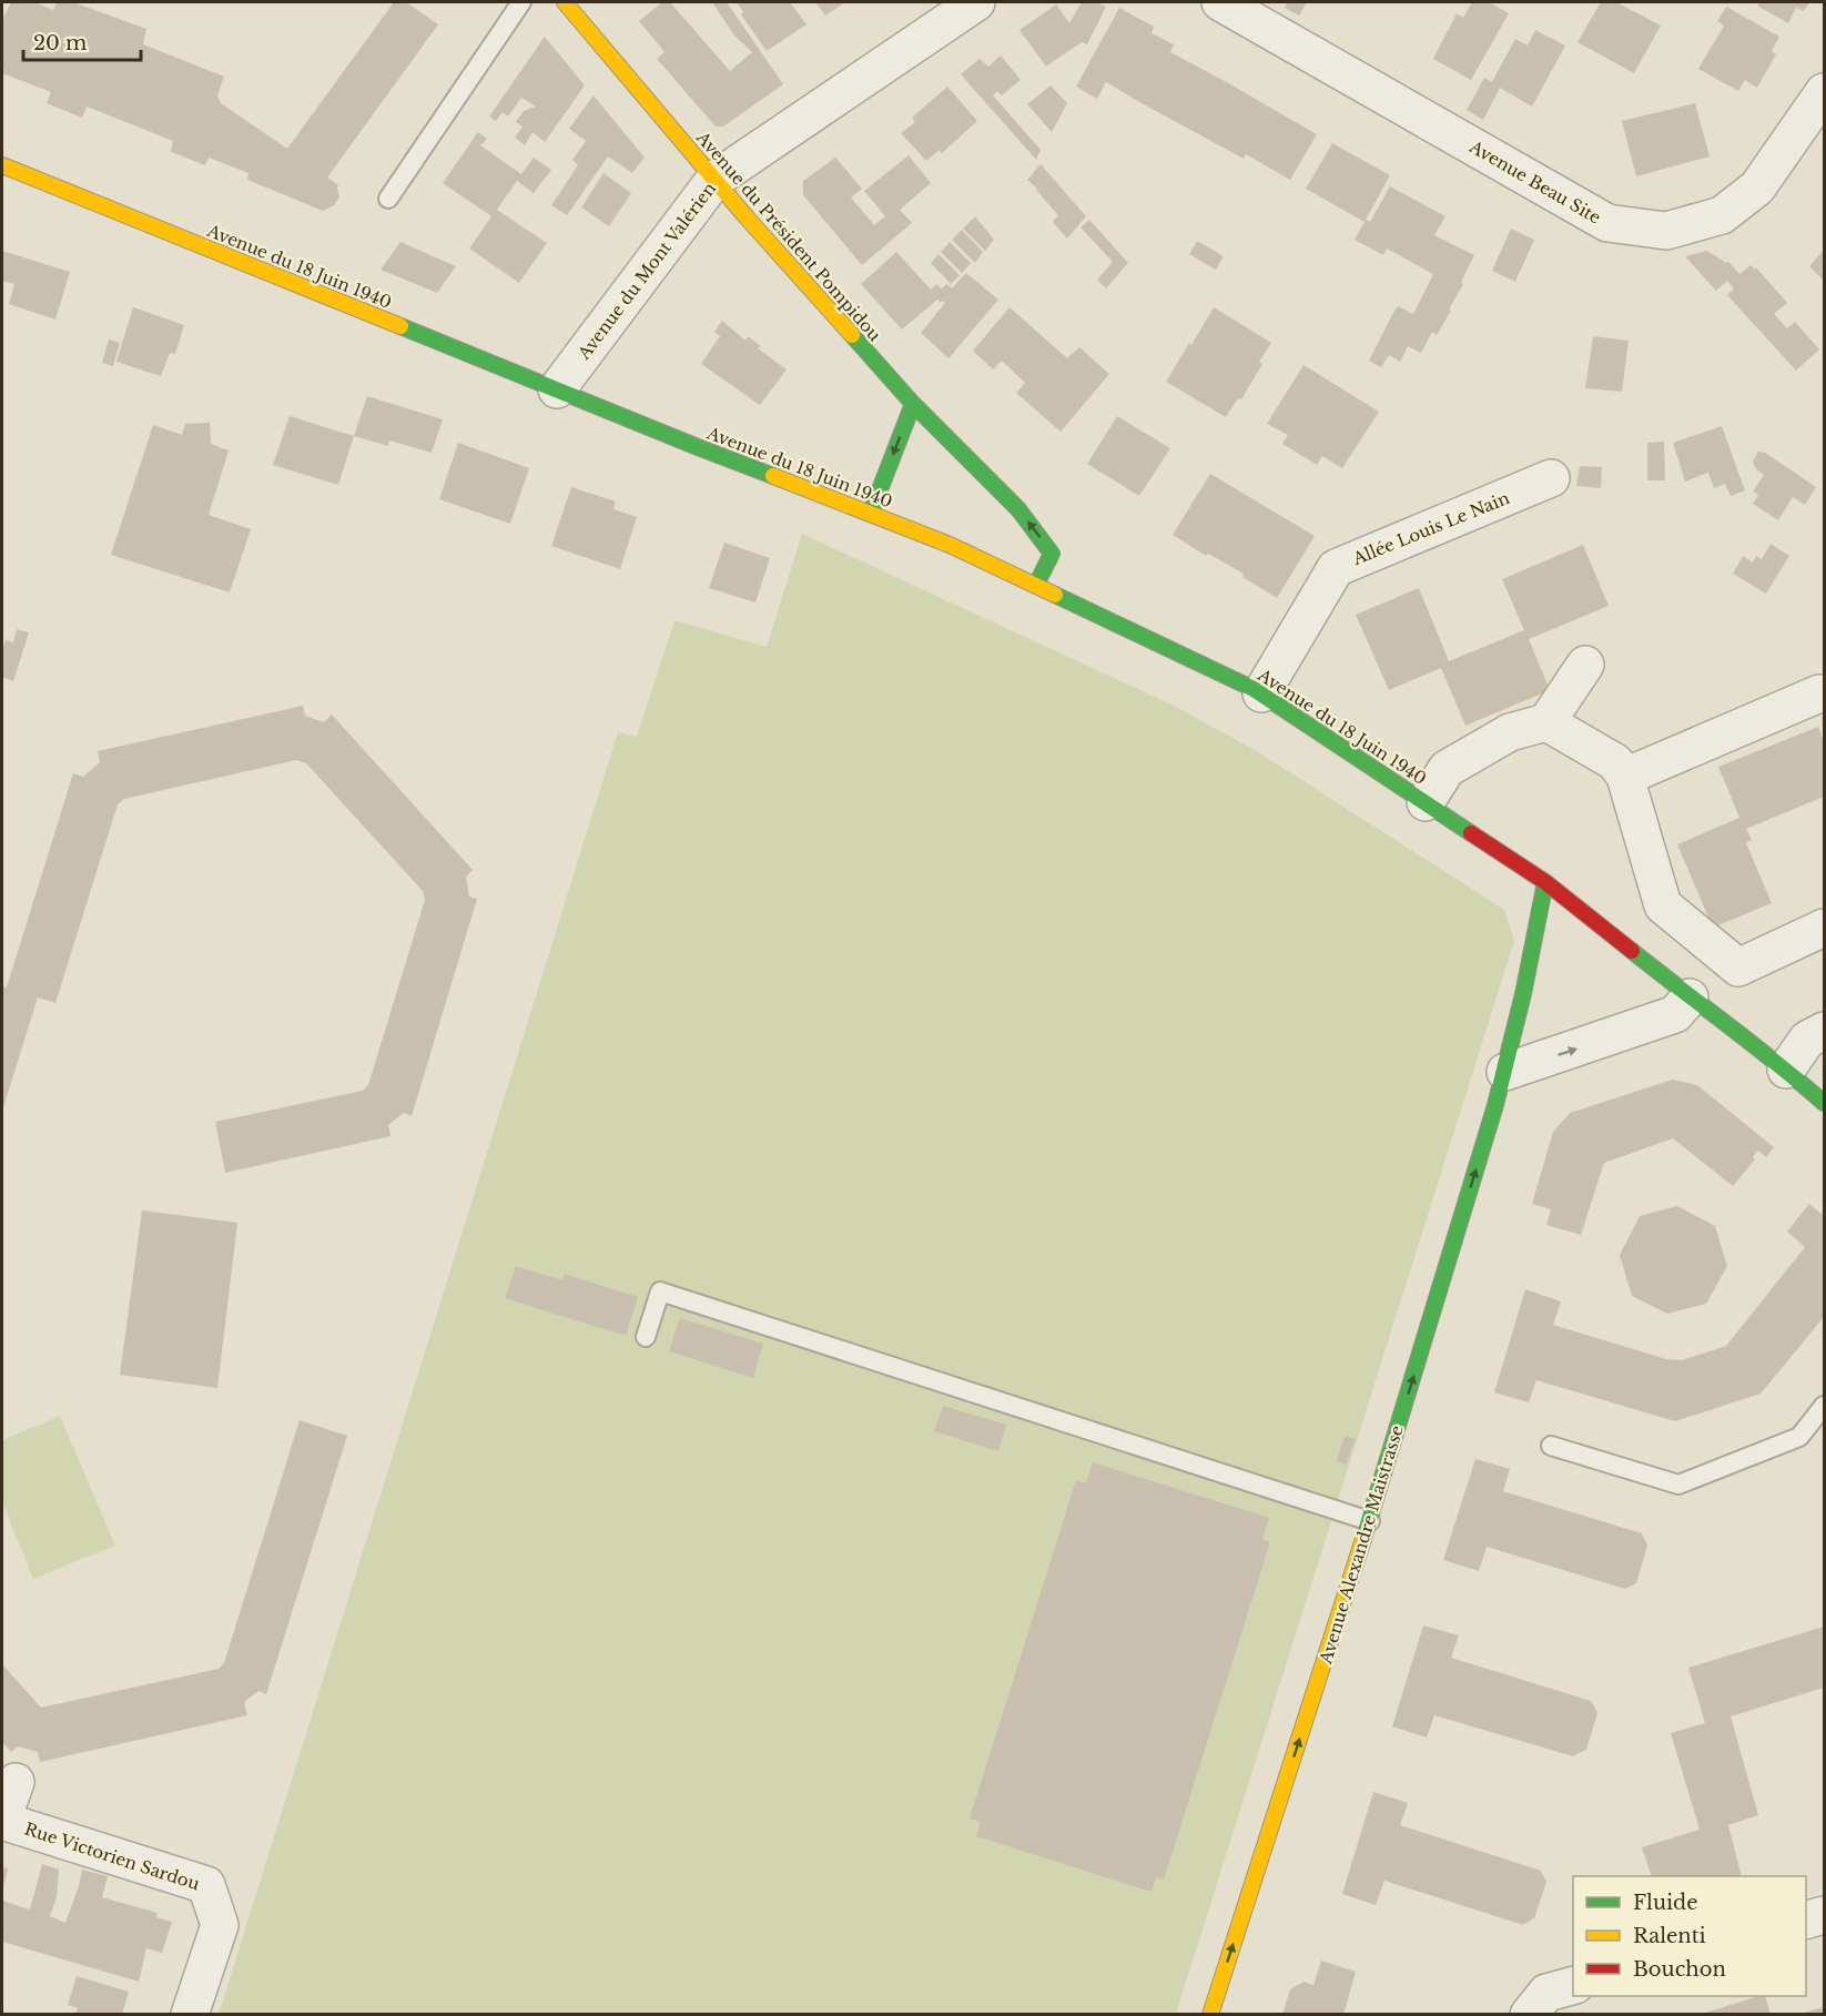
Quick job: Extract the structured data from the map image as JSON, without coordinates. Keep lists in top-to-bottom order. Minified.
{"streets":{"main road":["Avenue du Président Pompidou","Avenue du 18 Juin 1940","Avenue Alexandre Maistrasse"],"street":["Avenue Beau Site","Avenue du Mont Valérien","Allée Louis Le Nain","Rue Victorien Sardou"]},"crossings":[["Avenue du Président Pompidou","Avenue du 18 Juin 1940"],["Avenue du Président Pompidou","Avenue du Mont Valérien"],["Avenue du 18 Juin 1940","Avenue du Mont Valérien"],["Avenue du 18 Juin 1940","Allée Louis Le Nain"],["Avenue du 18 Juin 1940","Avenue Alexandre Maistrasse"]],"one_way":["Avenue Alexandre Maistrasse"],"legend":["Fluide","Ralenti","Bouchon"],"scale_bar":"20 m"}
